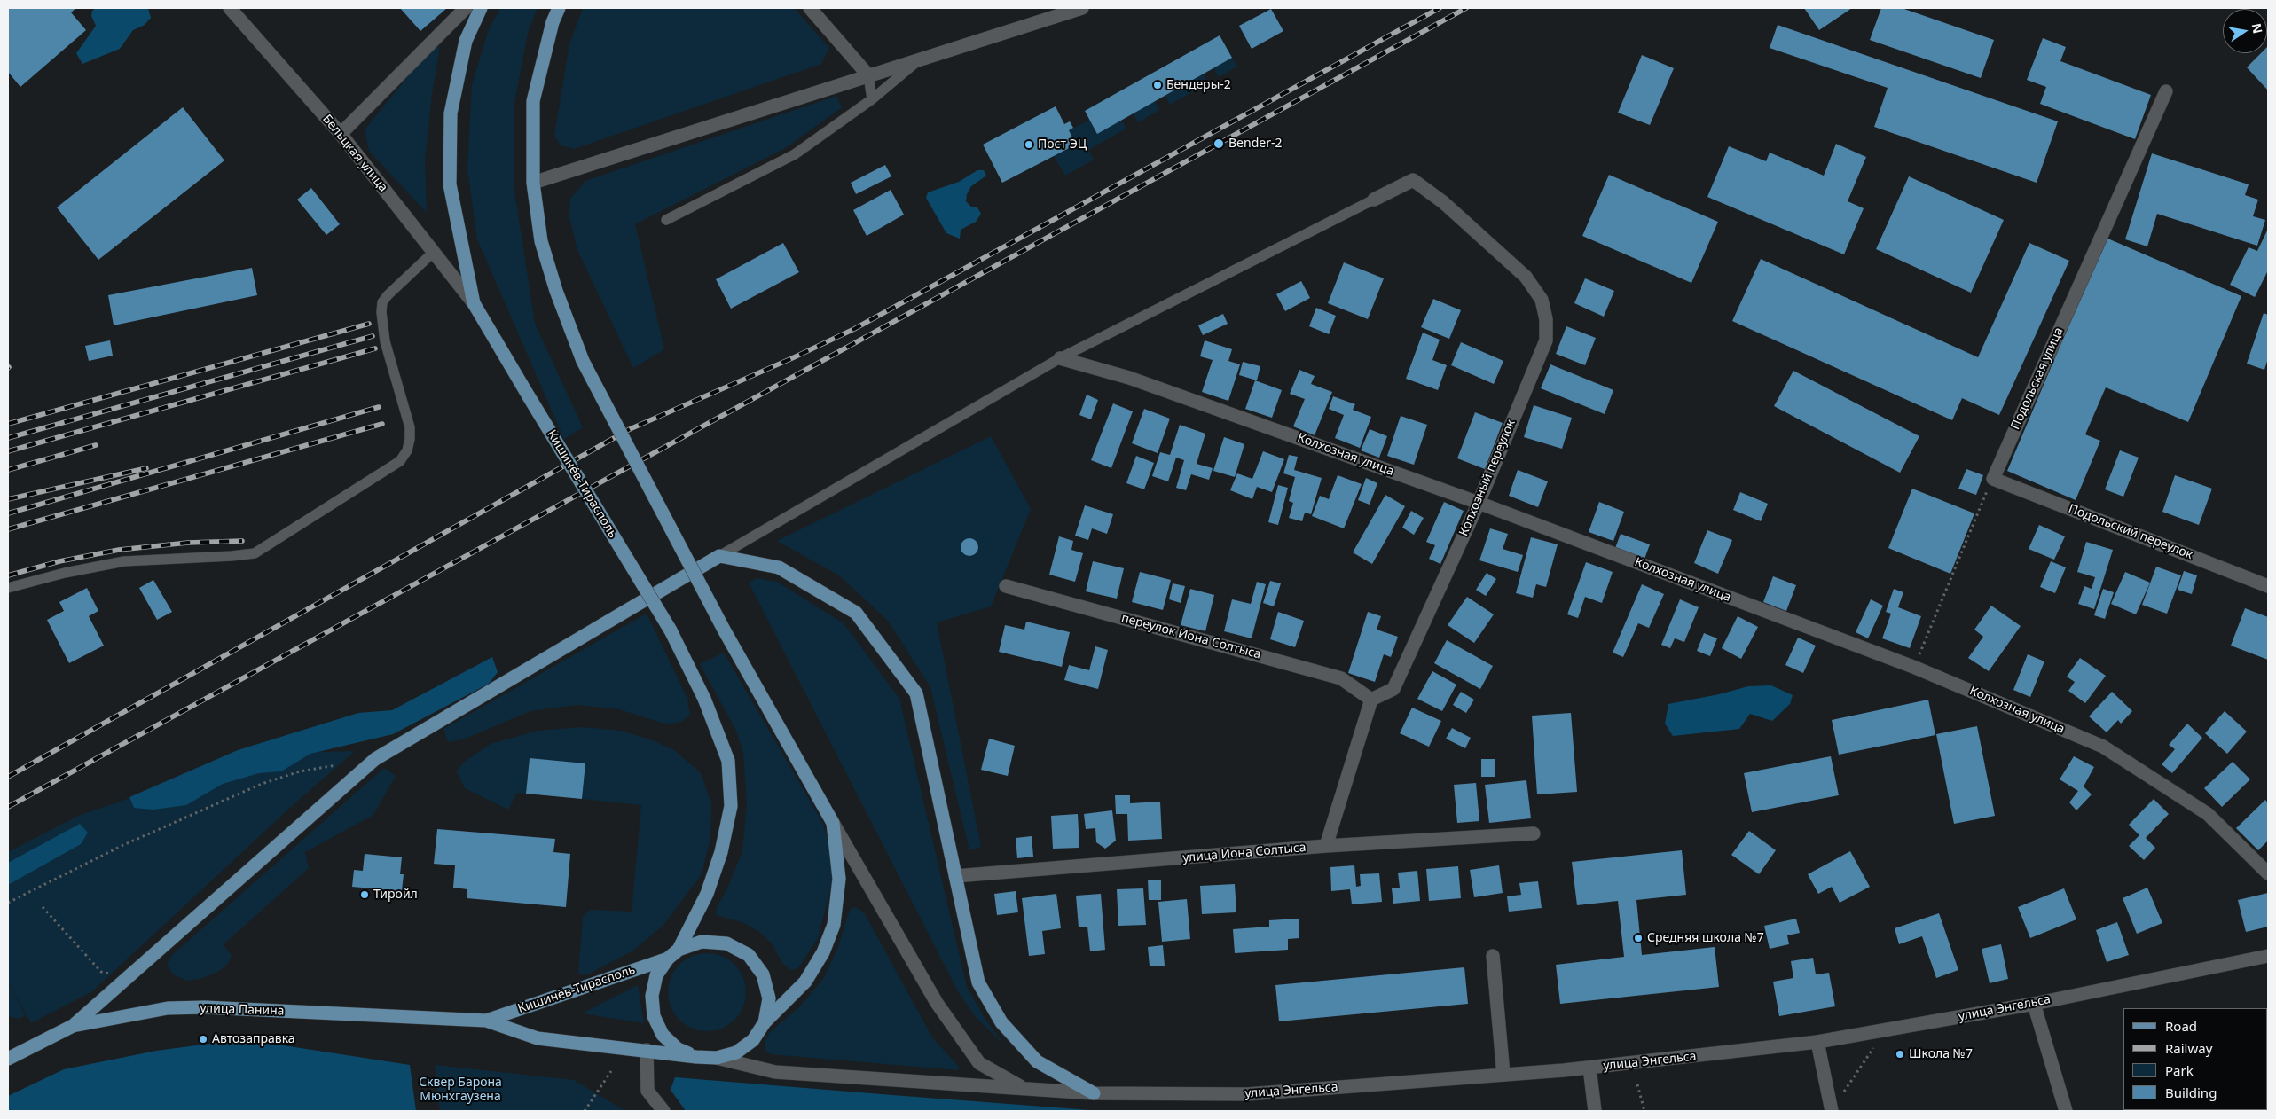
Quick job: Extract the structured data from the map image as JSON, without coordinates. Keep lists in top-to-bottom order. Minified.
{"streets":{"main road":["Кишинёв-Тирасполь","улица Панина"],"street":["Бельцкая улица","Подольская улица","Колхозная улица","Колхозный переулок","Подольский переулок","переулок Иона Солтыса","улица Иона Солтыса","улица Энгельса"]},"crossings":[["Бельцкая улица","Кишинёв-Тирасполь"],["Подольская улица","Подольский переулок"],["Колхозная улица","Колхозный переулок"],["Колхозный переулок","переулок Иона Солтыса"],["Кишинёв-Тирасполь","улица Энгельса"],["Кишинёв-Тирасполь","улица Панина"]],"parks":["Сквер Барона Мюнхгаузена"],"places":["Бендеры-2","Bender-2","Пост ЭЦ","Тиройл","Средняя школа №7","Автозаправка","Школа №7"],"legend":["Road","Railway","Park","Building"],"north":"right"}
